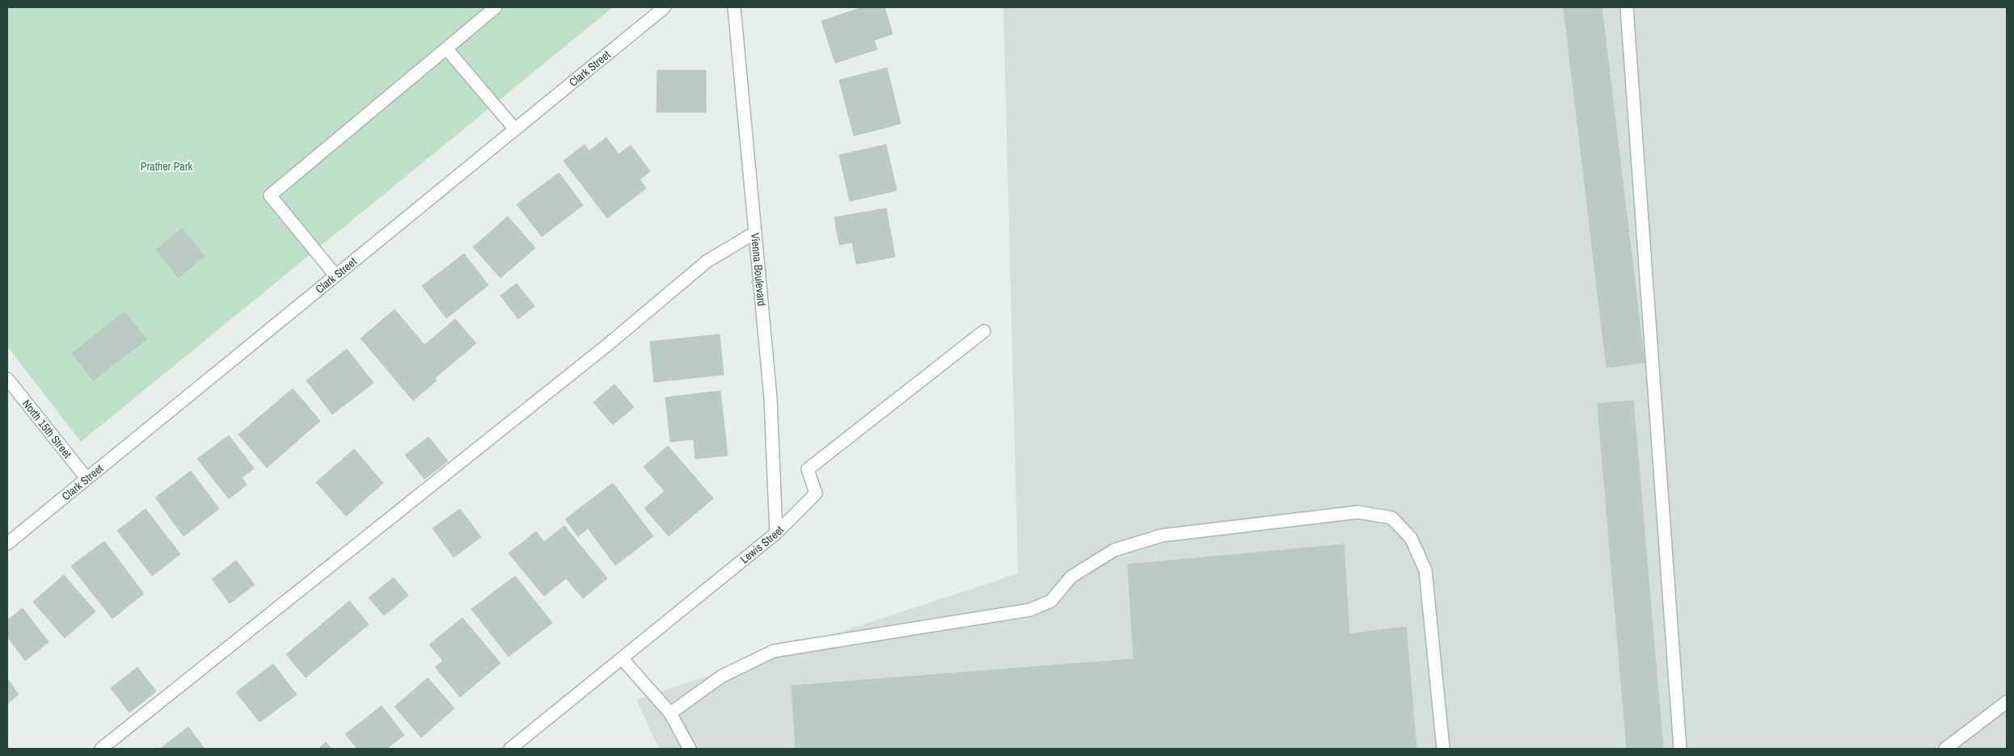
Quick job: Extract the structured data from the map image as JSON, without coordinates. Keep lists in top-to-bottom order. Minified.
{"streets":{"street":["Clark Street","Vienna Boulevard","North 15th Street","Lewis Street"]},"crossings":[["Clark Street","North 15th Street"],["Vienna Boulevard","Lewis Street"]],"parks":["Prather Park"]}
